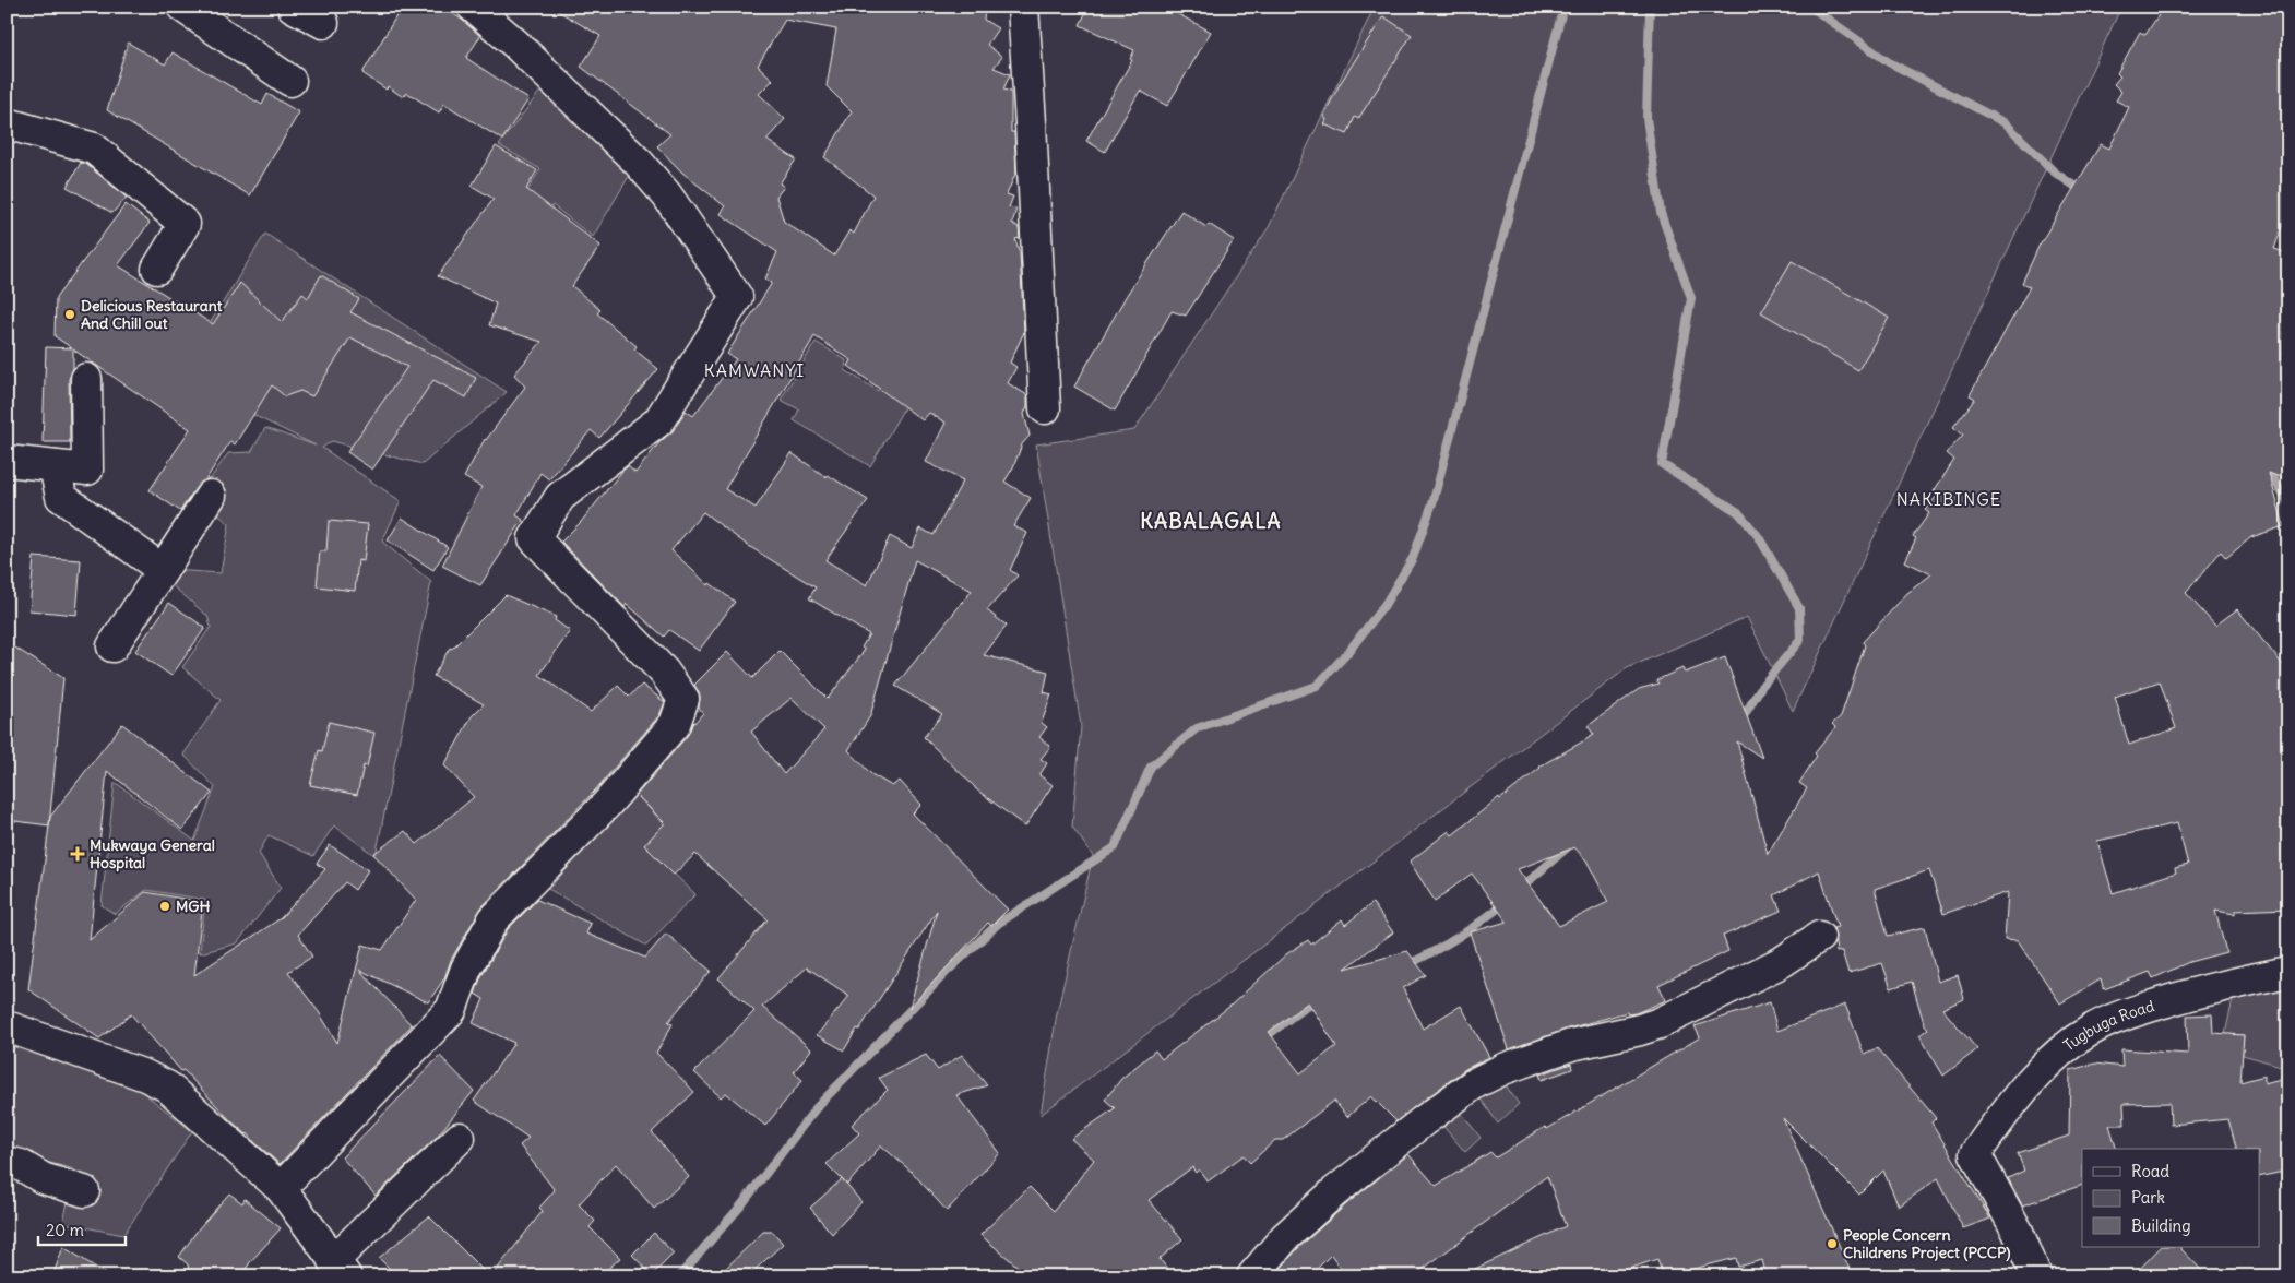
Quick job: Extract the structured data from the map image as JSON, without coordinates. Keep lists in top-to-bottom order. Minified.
{"streets":{"street":["Tugbuga Road"]},"districts":["KAMWANYI","NAKIBINGE","KABALAGALA"],"places":{"other":["Delicious Restaurant And Chill out","MGH","People Concern Childrens Project (PCCP)"],"health":["Mukwaya General Hospital"]},"legend":["Road","Park","Building"],"scale_bar":"20 m"}
